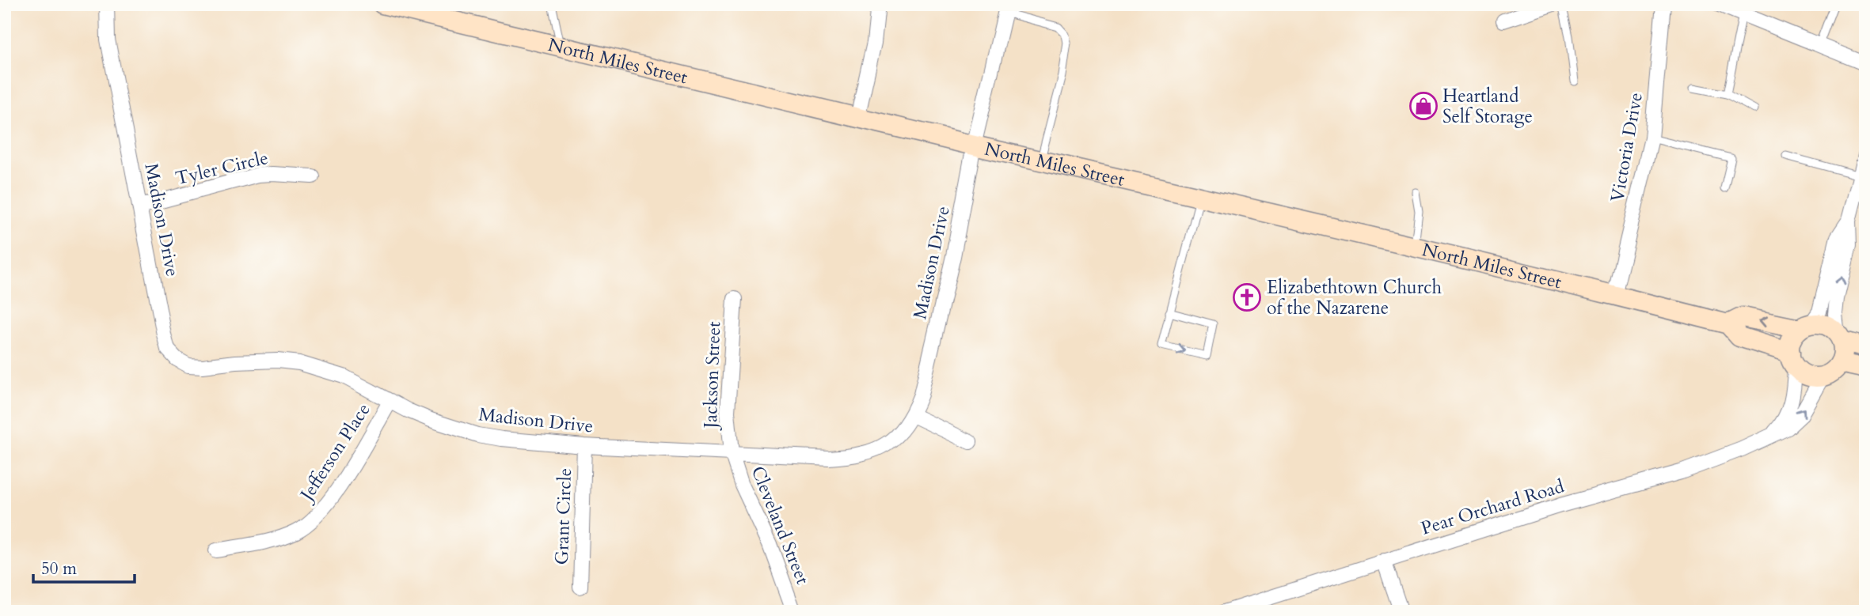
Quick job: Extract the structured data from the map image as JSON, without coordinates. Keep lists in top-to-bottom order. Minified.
{"streets":{"main road":["North Miles Street"],"street":["Victoria Drive","Tyler Circle","Madison Drive","Jackson Street","Jefferson Place","Pear Orchard Road","Grant Circle","Cleveland Street"]},"crossings":[["North Miles Street","Victoria Drive"],["North Miles Street","Madison Drive"],["North Miles Street","Pear Orchard Road"],["Tyler Circle","Madison Drive"],["Madison Drive","Jackson Street"],["Madison Drive","Jefferson Place"],["Madison Drive","Grant Circle"],["Madison Drive","Cleveland Street"],["Jackson Street","Cleveland Street"]],"places":{"shop":["Heartland Self Storage"],"church":["Elizabethtown Church of the Nazarene"]},"scale_bar":"50 m"}
